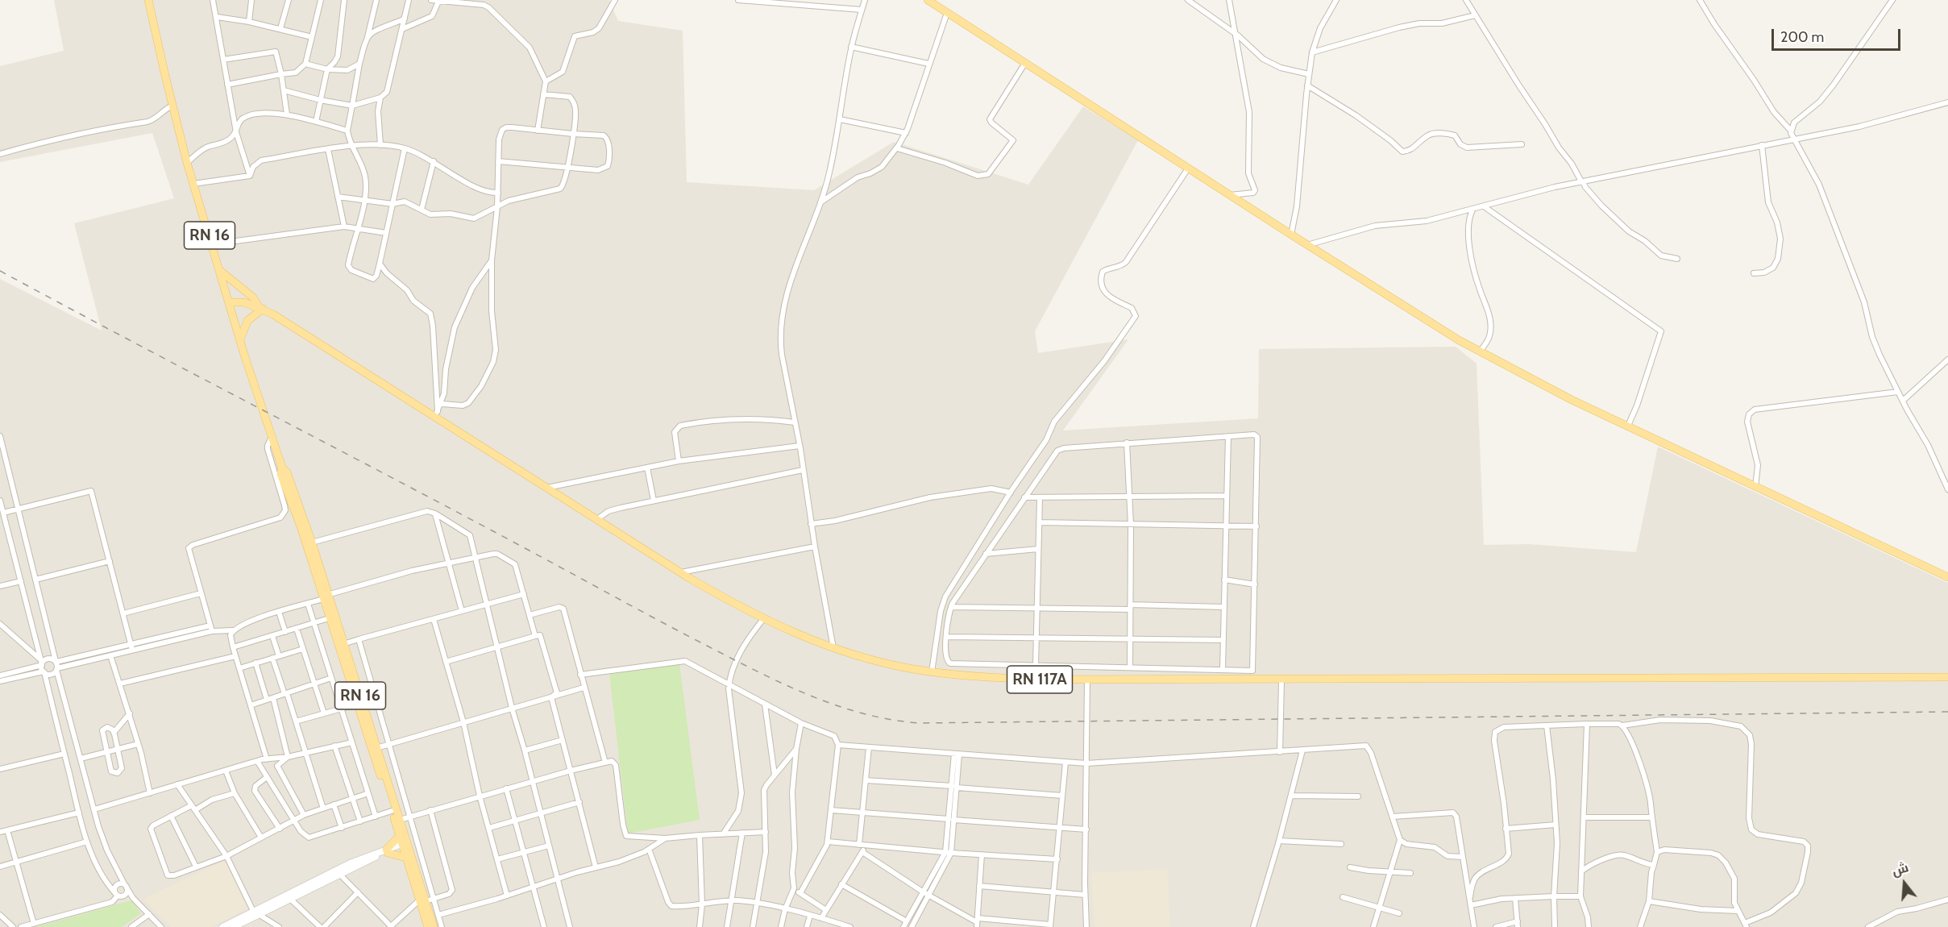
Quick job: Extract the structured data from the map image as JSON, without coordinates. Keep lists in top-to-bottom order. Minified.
{"streets":{"main road":["RN 16","RN 117A"]},"crossings":[["RN 16","RN 117A"]],"scale_bar":"200 m","north":"top"}
